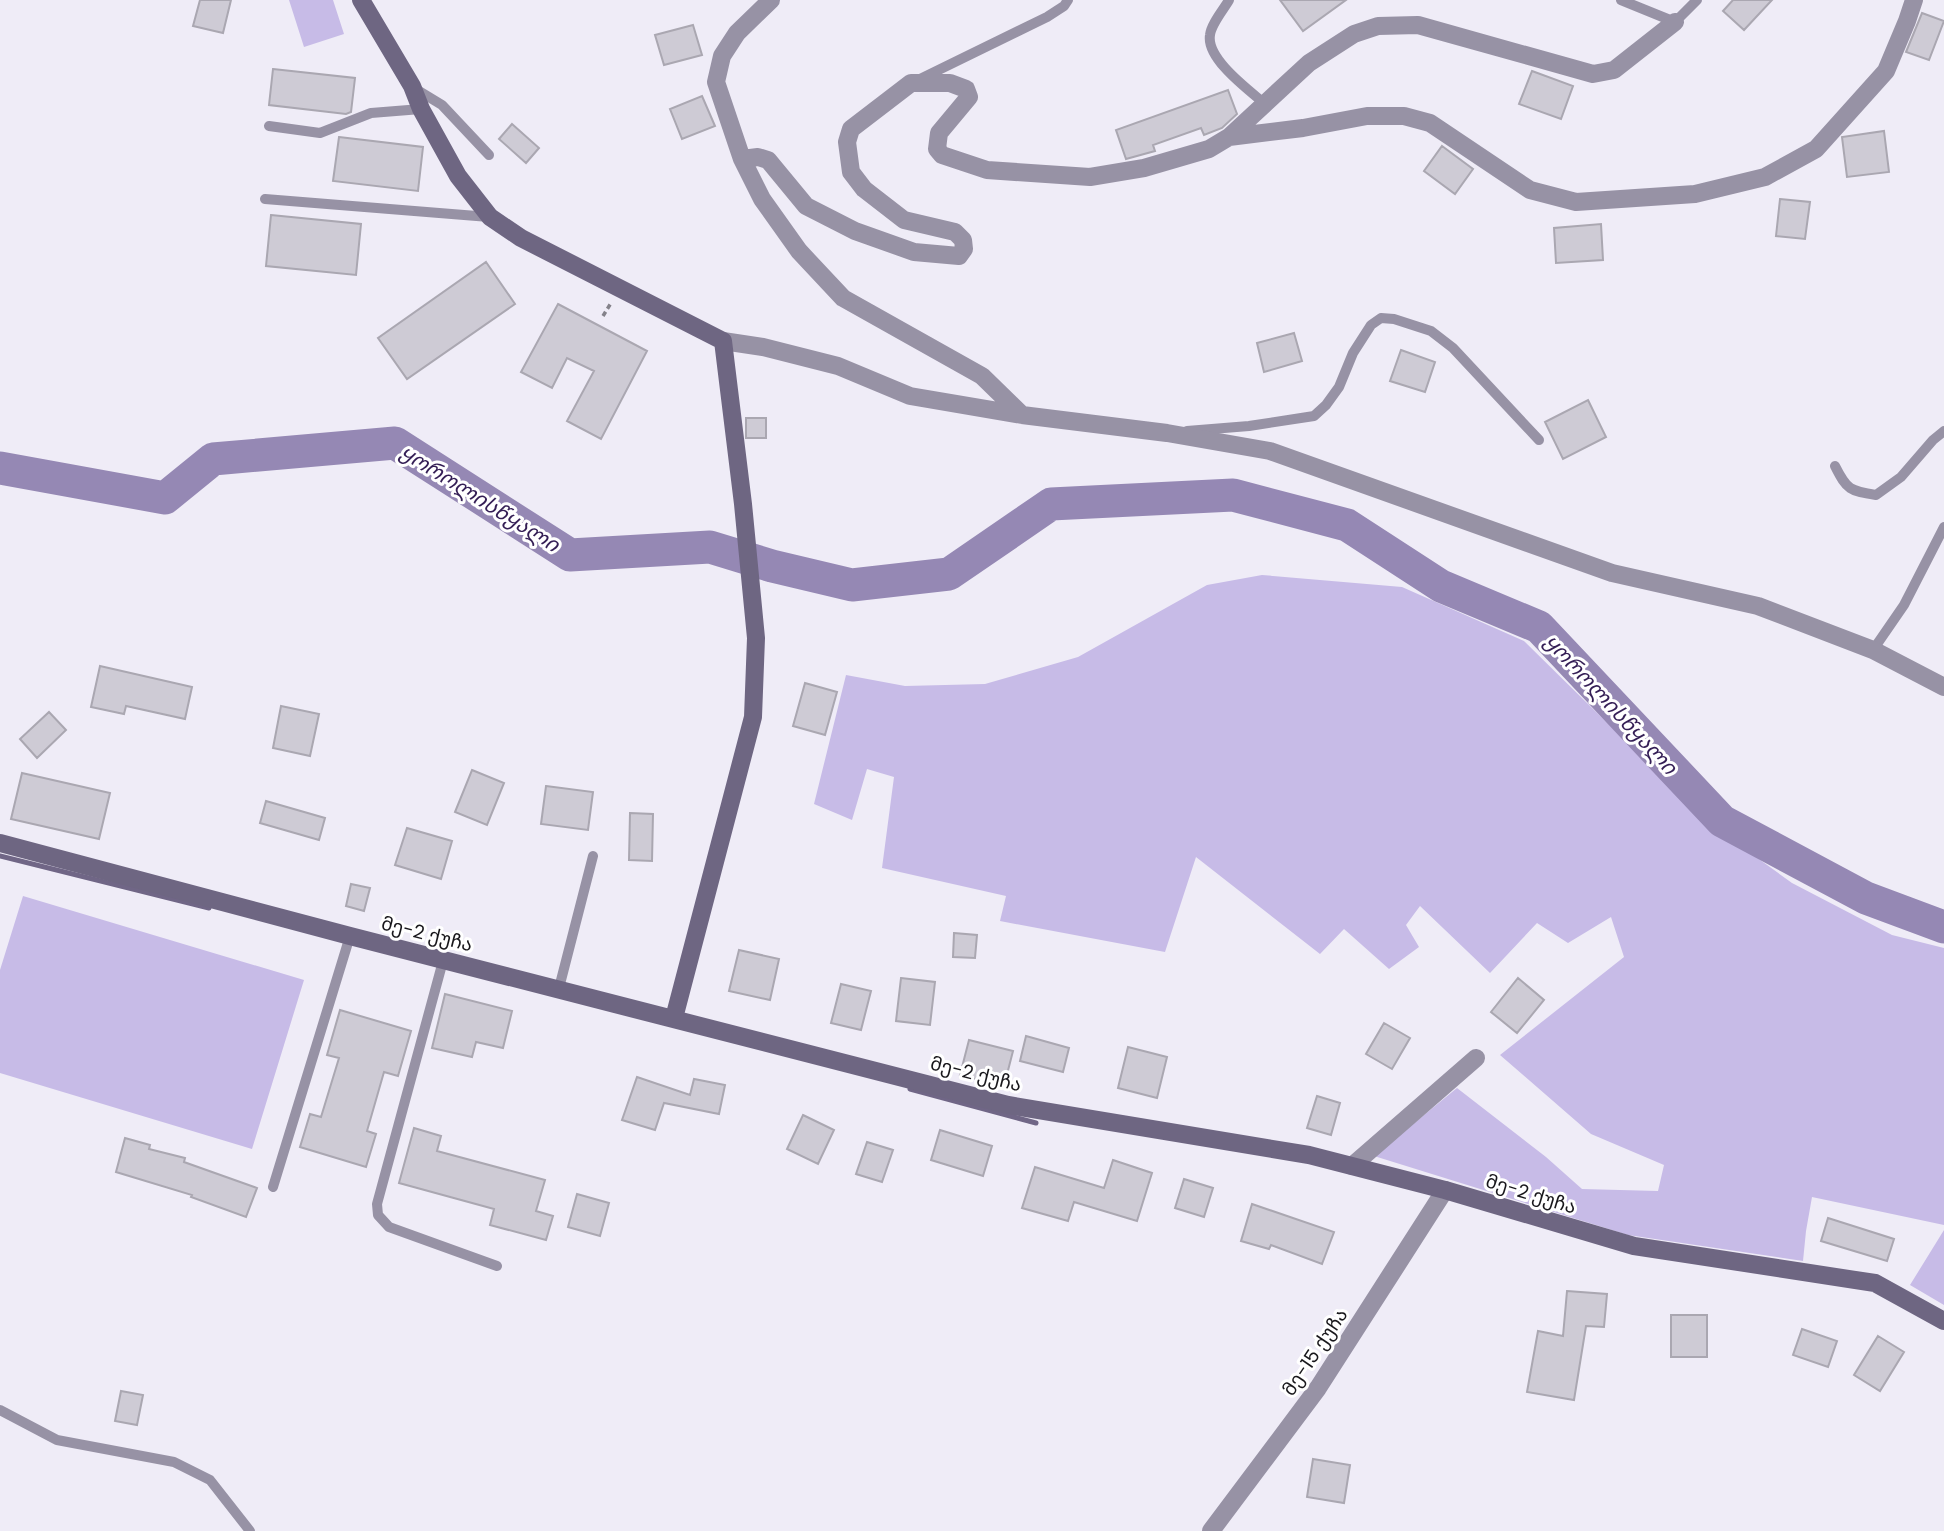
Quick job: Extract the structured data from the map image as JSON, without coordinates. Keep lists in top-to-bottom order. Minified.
{"streets":{"street":["მე-2 ქუჩა","მე-15 ქუჩა"]},"crossings":[["მე-2 ქუჩა","მე-15 ქუჩა"]],"water":["ყოროლისწყალი"]}
